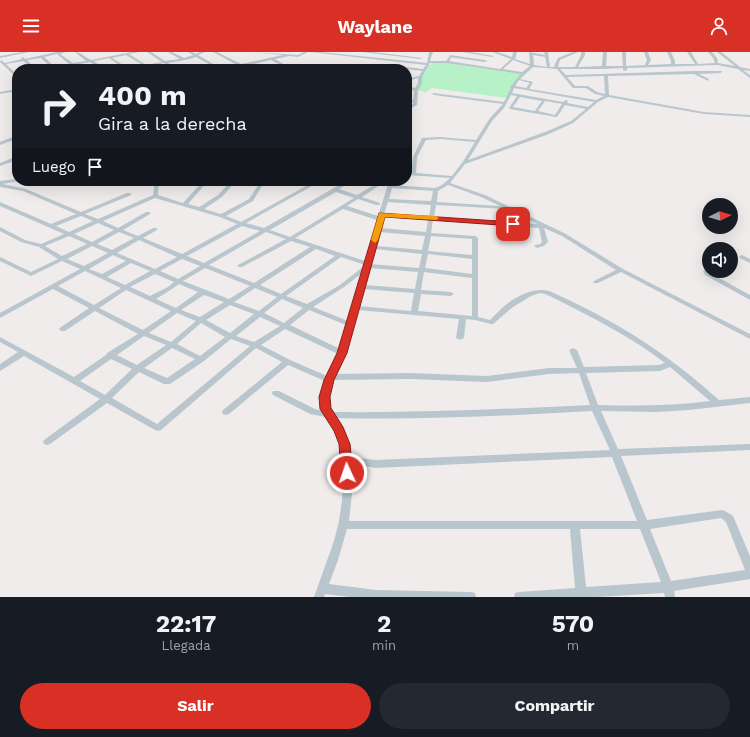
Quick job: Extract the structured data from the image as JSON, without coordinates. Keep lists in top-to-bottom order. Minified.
{"north":"right","page":{"header":"Waylane","turn":["400 m","Gira a la derecha"],"then":"Luego","eta":["22:17","Llegada","2","min","570","m"],"buttons":["Salir","Compartir"]}}
